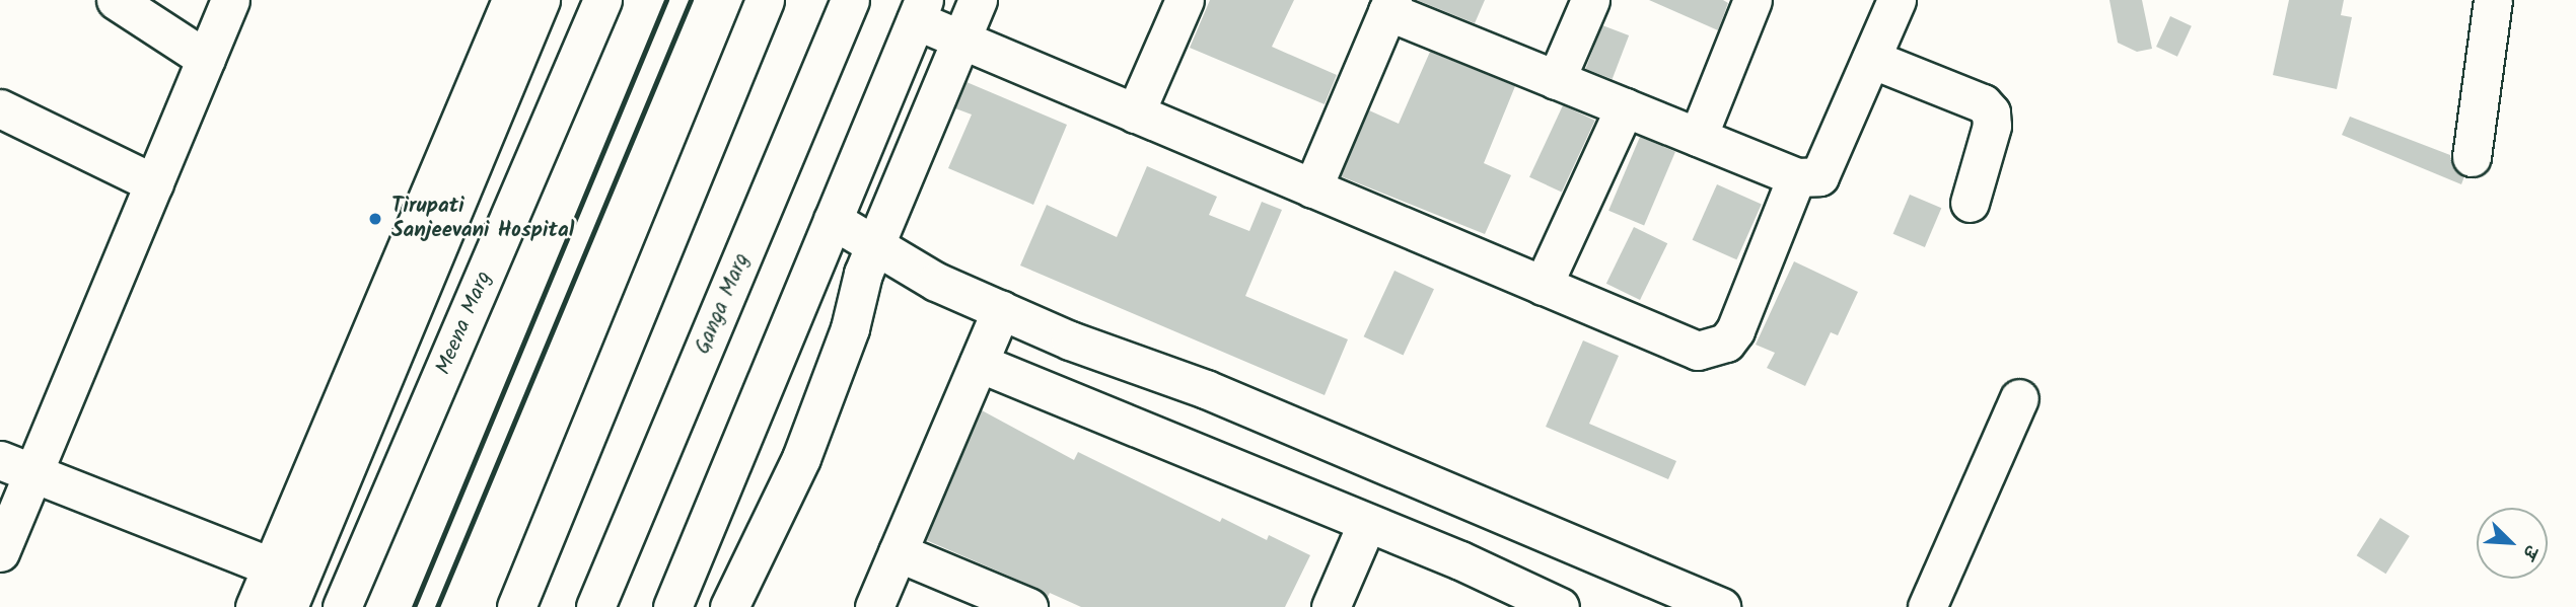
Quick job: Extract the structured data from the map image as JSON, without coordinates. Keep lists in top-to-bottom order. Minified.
{"streets":{"street":["Ganga Marg","Meena Marg"]},"places":["Tirupati Sanjeevani Hospital"],"north":"bottom right"}
